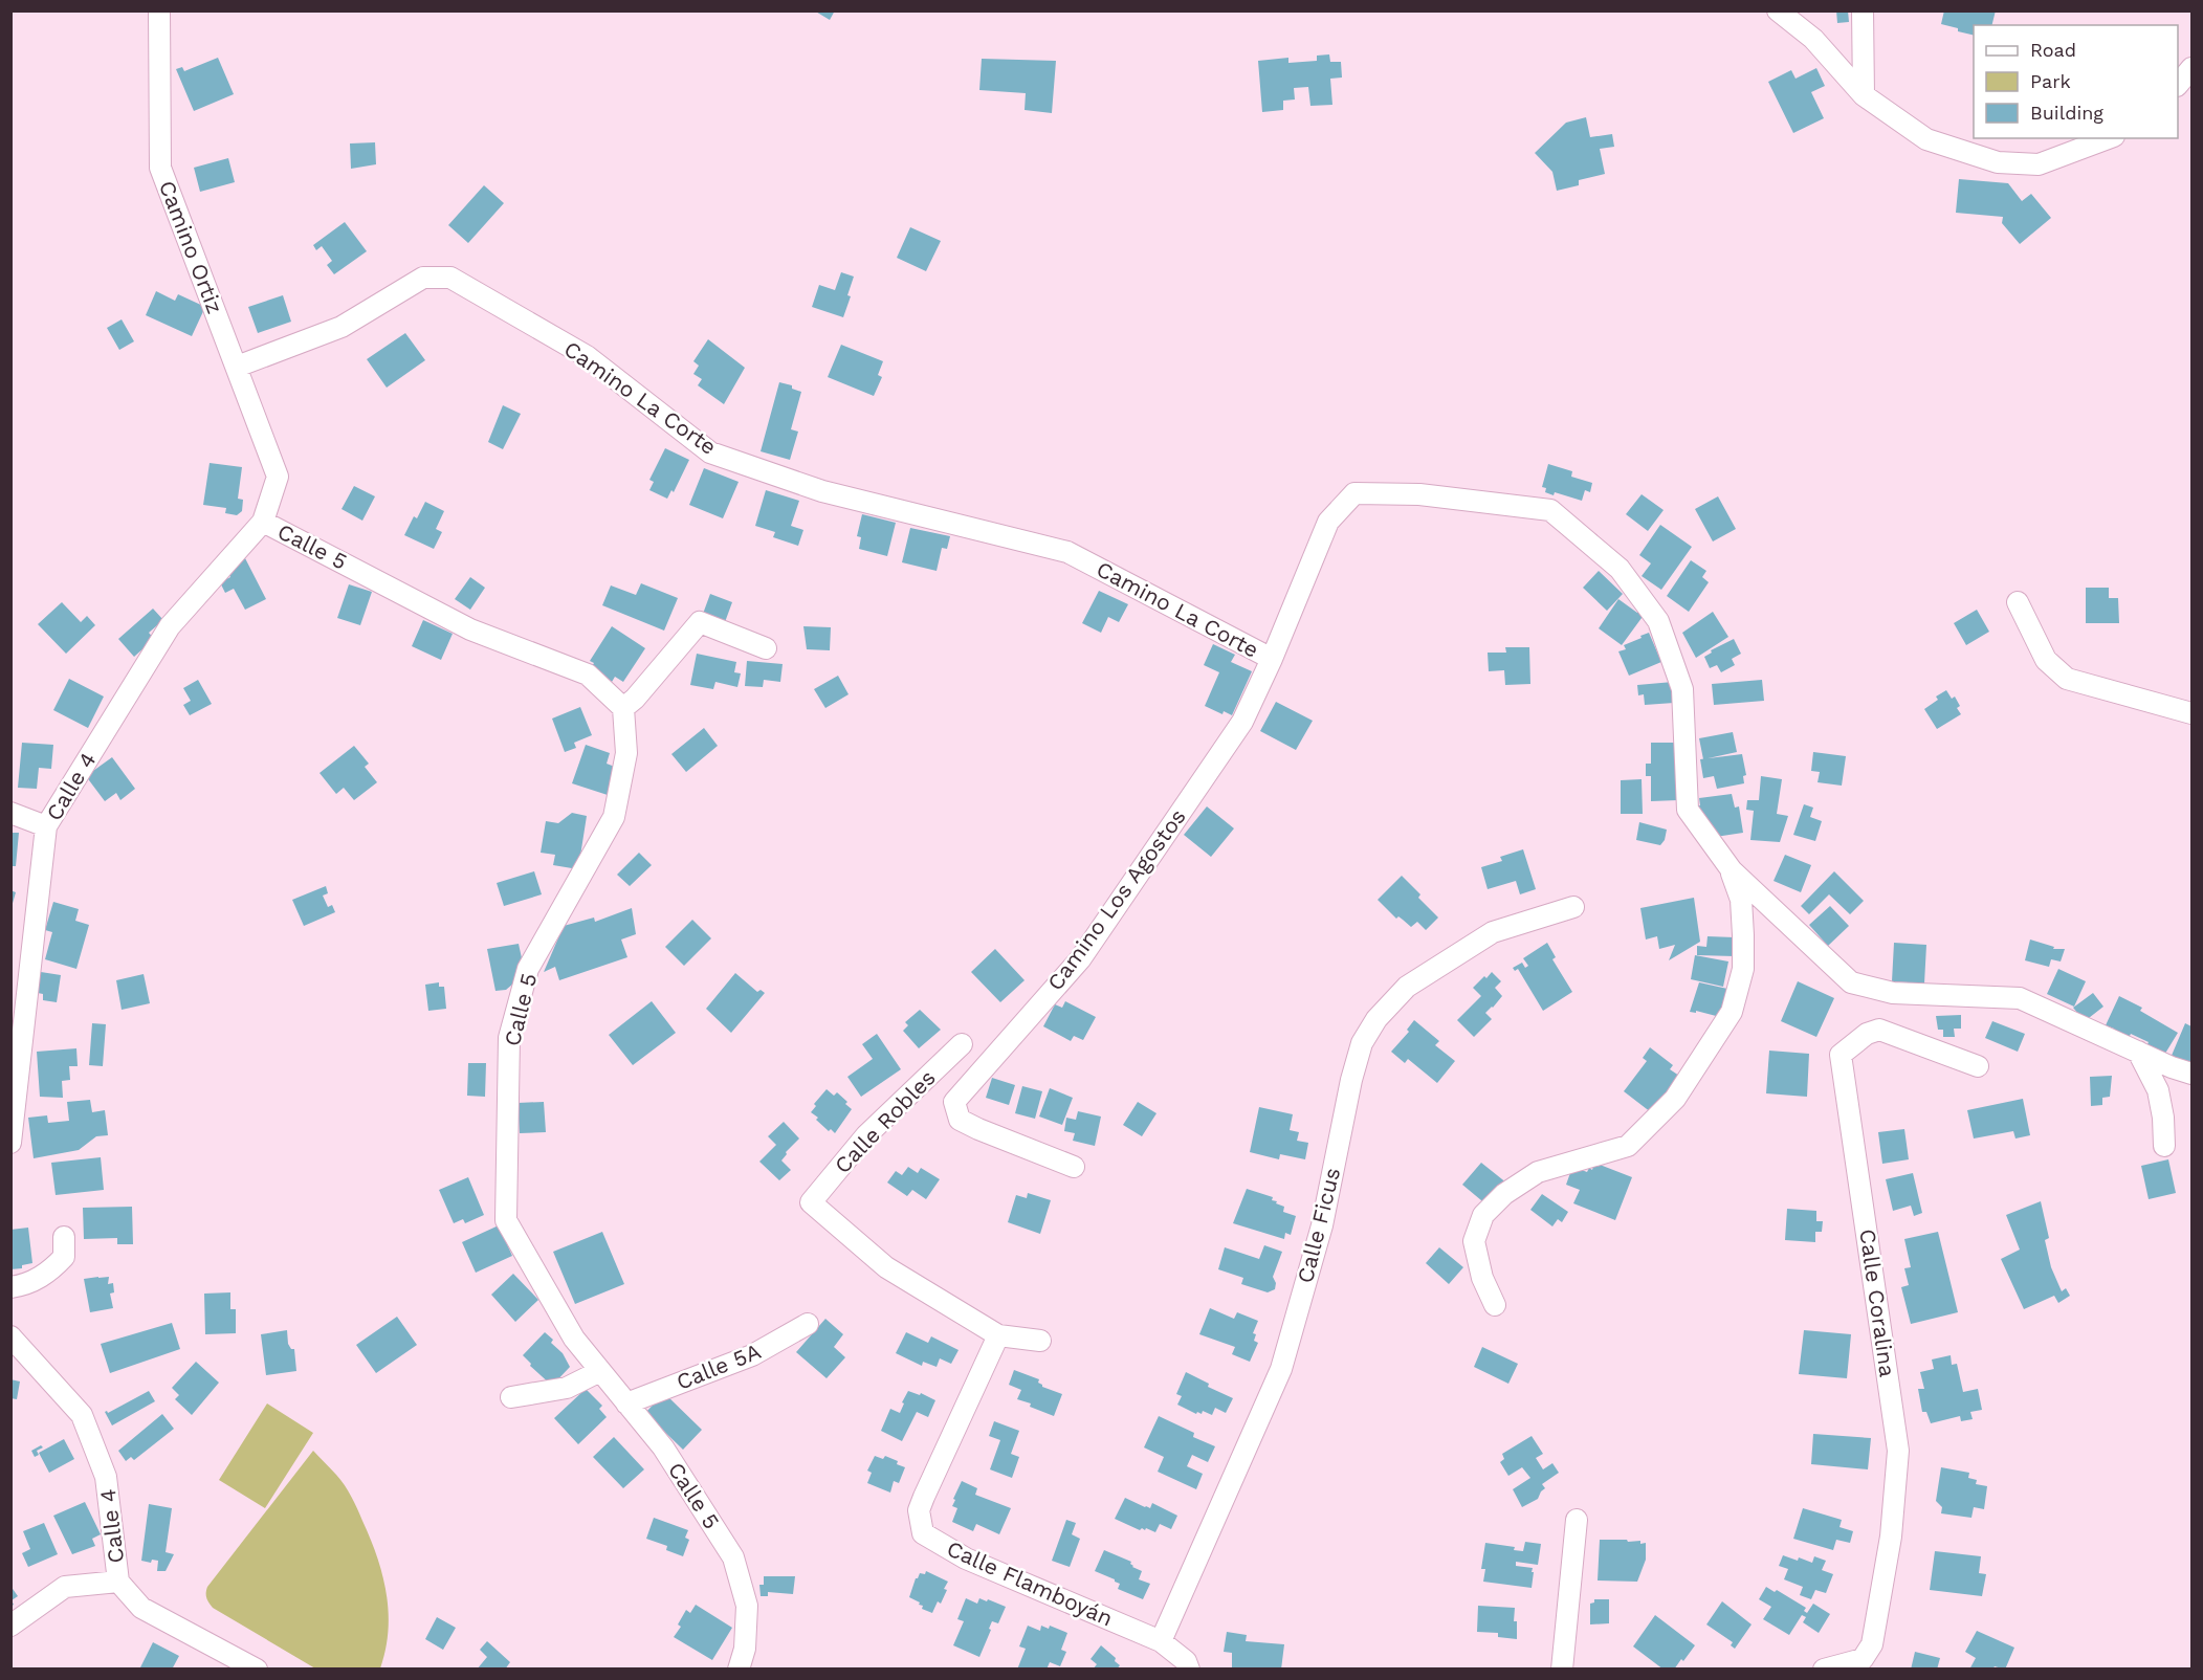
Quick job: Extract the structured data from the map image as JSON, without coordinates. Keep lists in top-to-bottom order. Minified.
{"streets":{"street":["Camino Ortiz","Camino La Corte","Calle 5","Calle 4","Camino Los Agostos","Calle Robles","Calle Ficus","Calle Coralina","Calle 5A","Calle Flamboyán"]},"crossings":[["Camino Ortiz","Camino La Corte"],["Camino La Corte","Camino Los Agostos"],["Calle 5","Calle 4"],["Calle 5","Calle 5A"],["Calle Robles","Calle Flamboyán"],["Calle Ficus","Calle Flamboyán"]],"legend":["Road","Park","Building"]}
